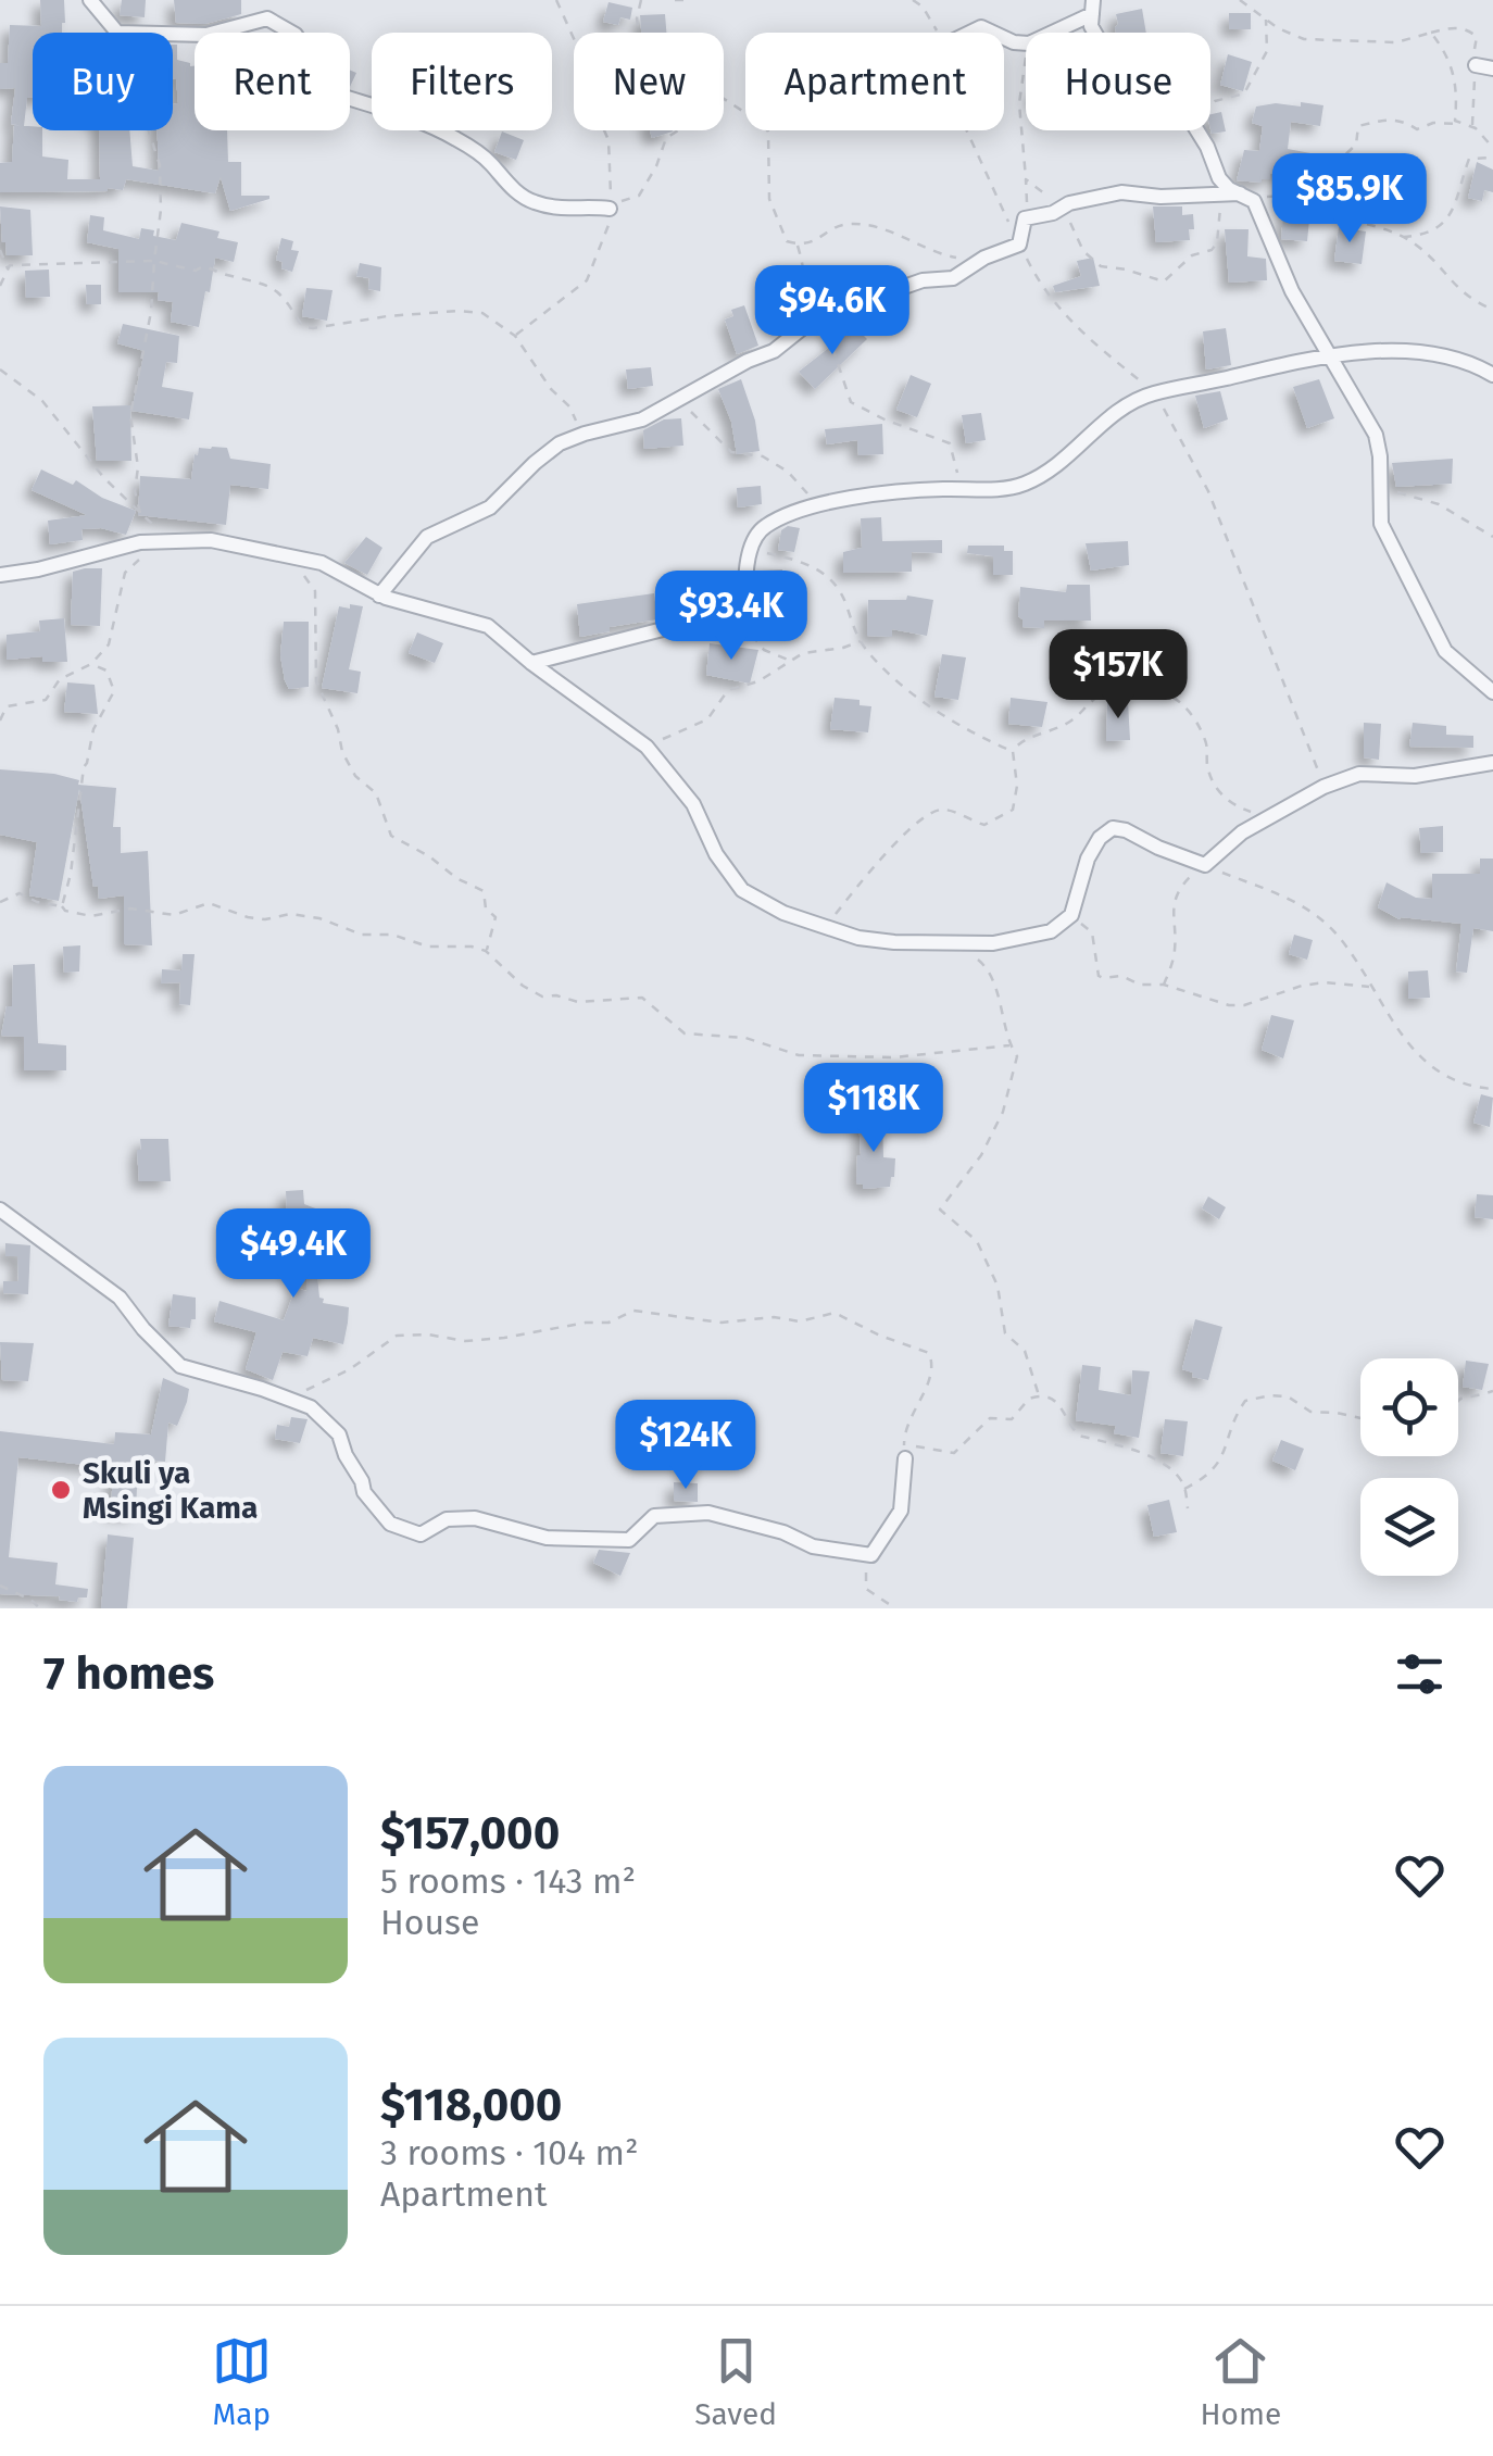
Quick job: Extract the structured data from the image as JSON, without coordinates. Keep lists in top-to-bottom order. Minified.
{"places":["Skuli ya Msingi Kama"],"page":{"chip":["Buy","Rent","Filters","New","Apartment","House"],"price":["$85.9K","$94.6K","$93.4K","$157K","$118K","$49.4K","$124K"],"heading":"7 homes","list":[{"name":"$157,000","note":"5 rooms · 143 m² · House"},{"name":"$118,000","note":"3 rooms · 104 m² · Apartment"}],"tabs":["Map","Saved","Home"]}}
